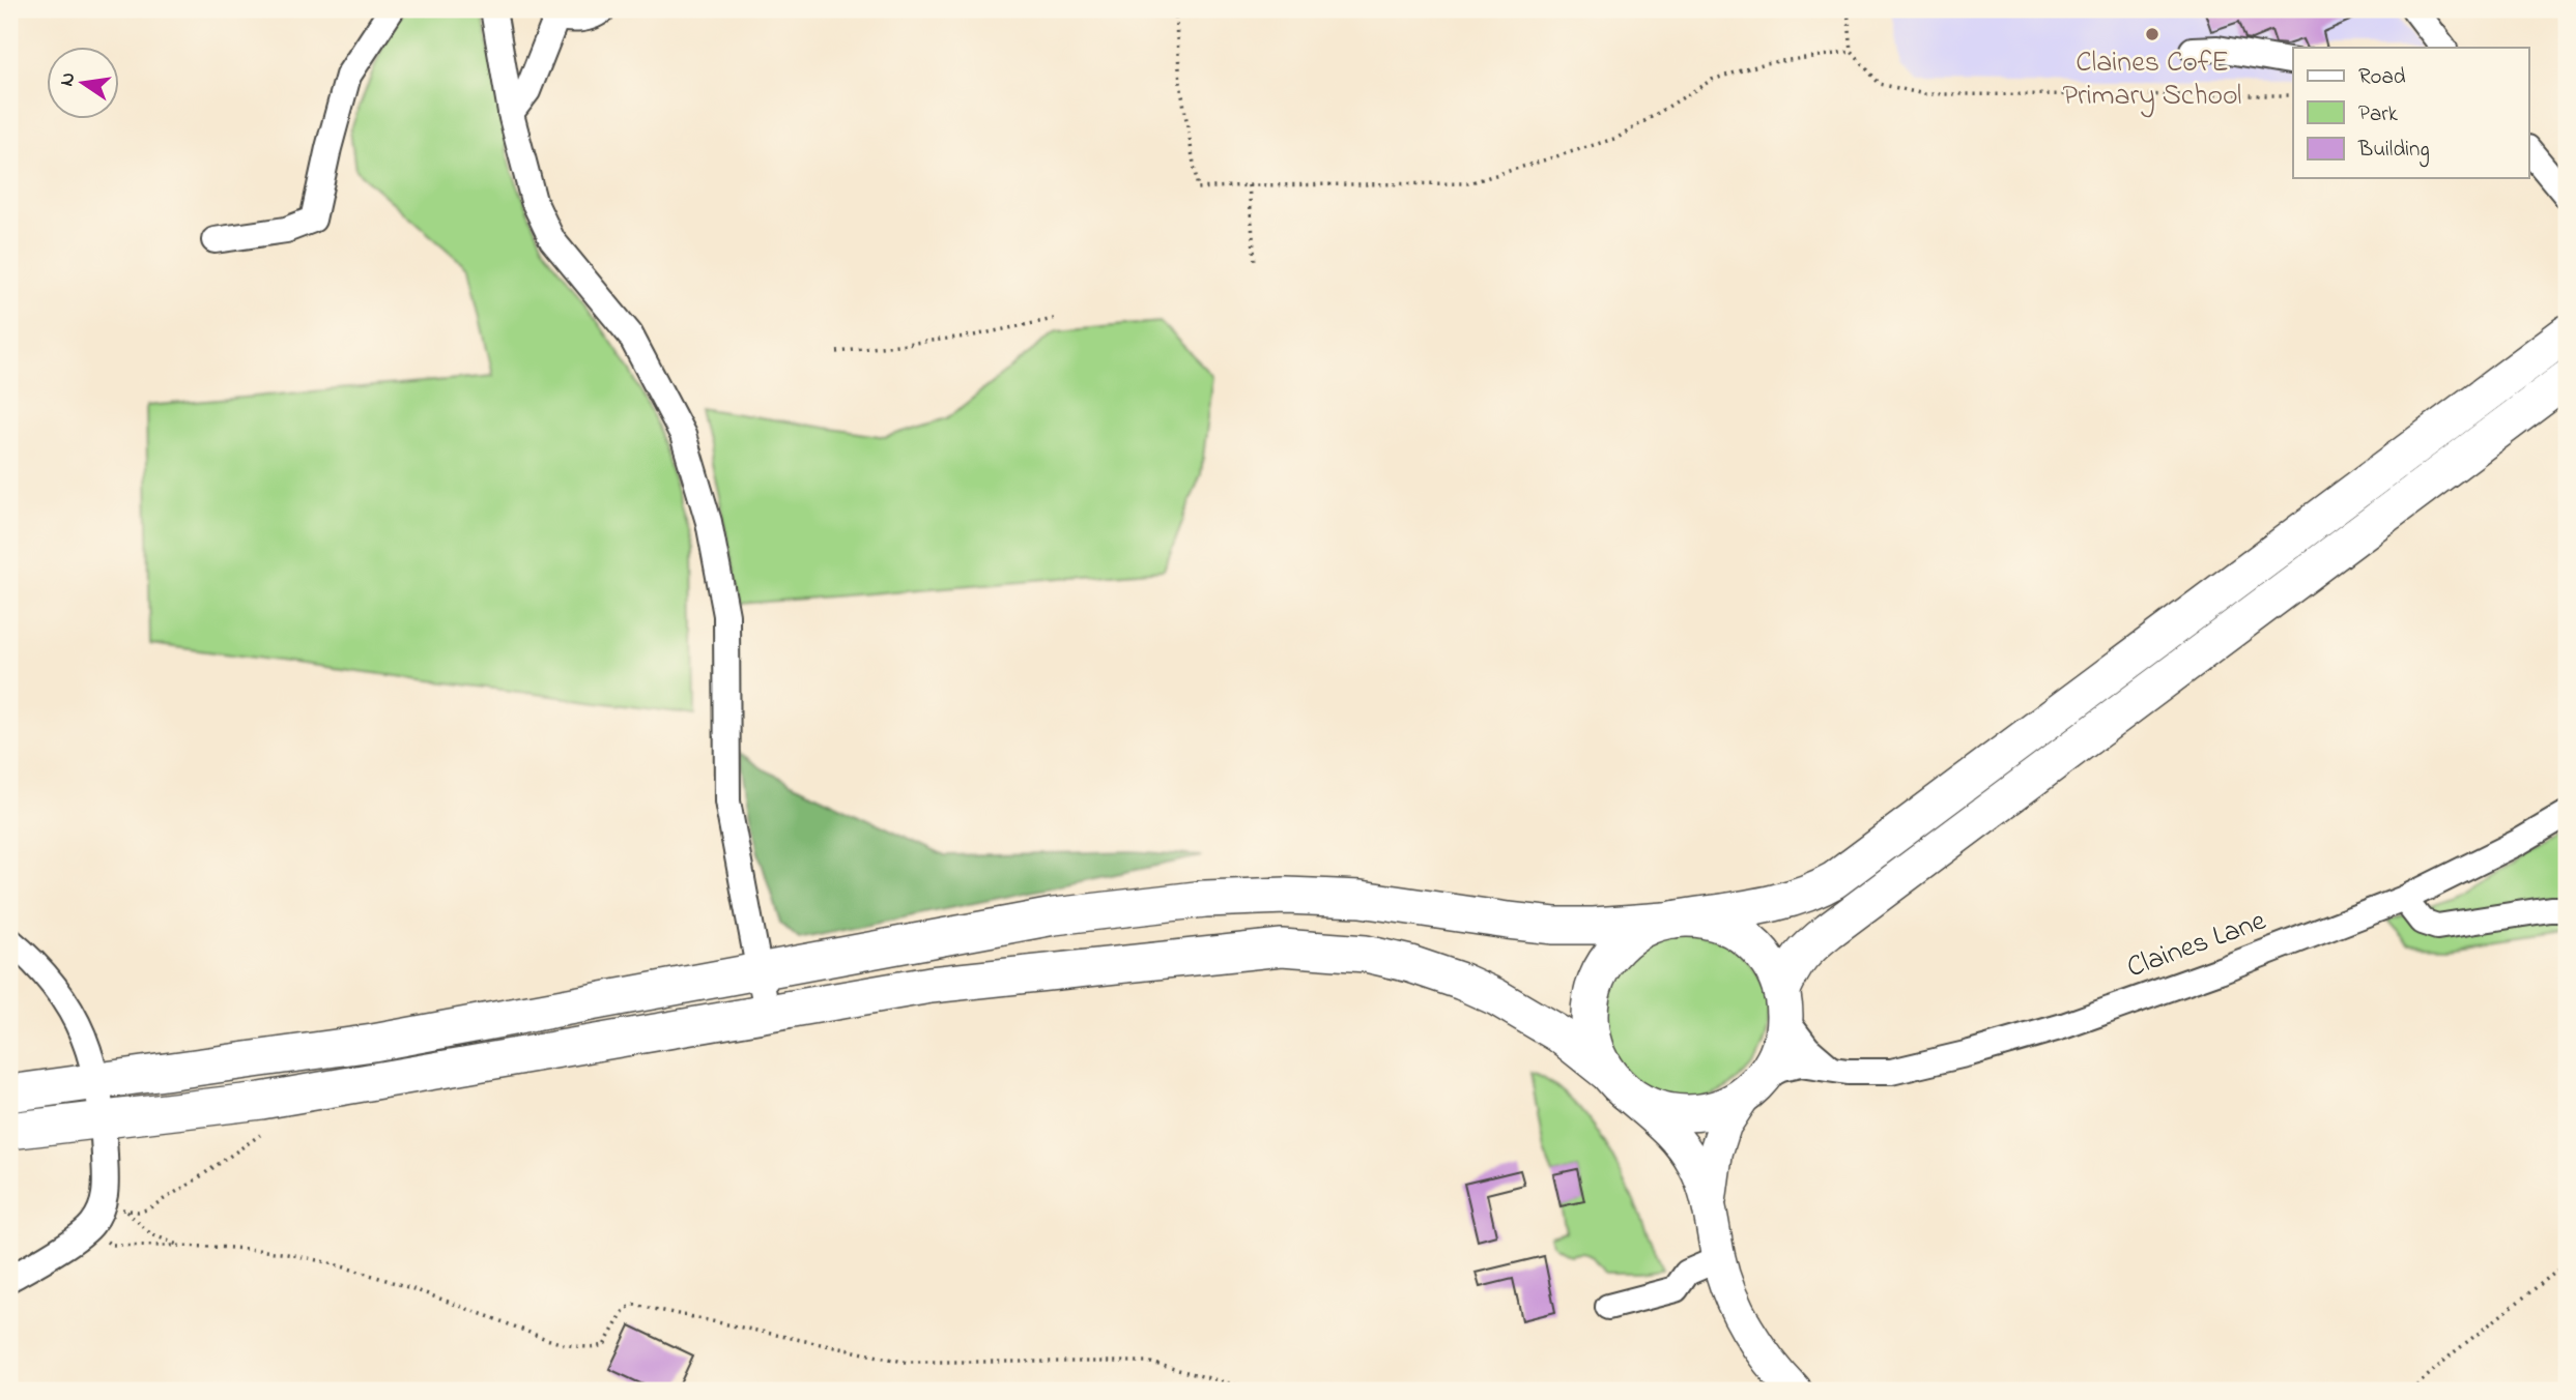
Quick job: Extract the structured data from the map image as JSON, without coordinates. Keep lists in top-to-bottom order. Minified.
{"streets":{"street":["Claines Lane"]},"places":["Claines CofE Primary School"],"legend":["Road","Park","Building"],"north":"left"}
